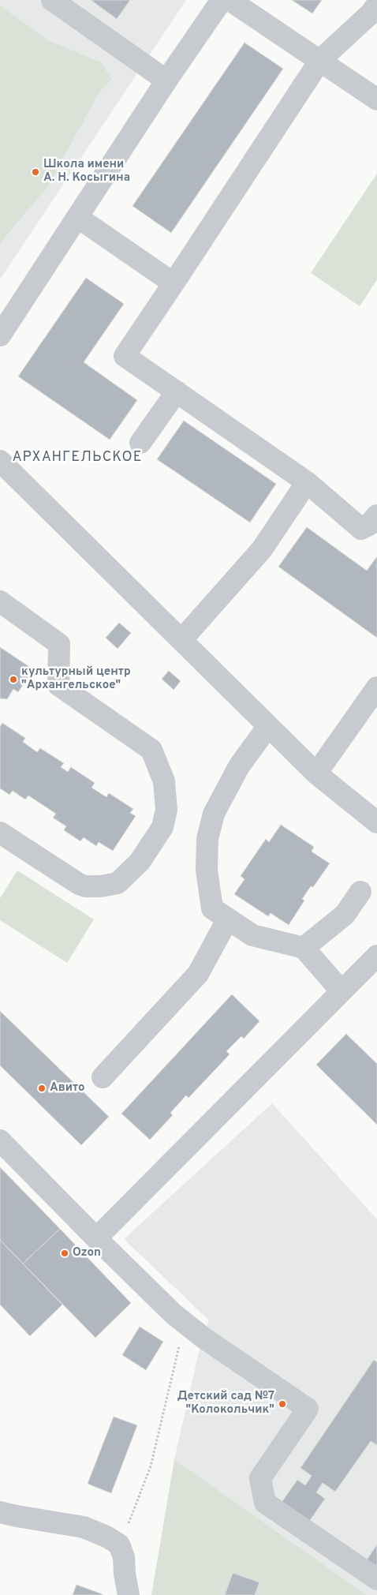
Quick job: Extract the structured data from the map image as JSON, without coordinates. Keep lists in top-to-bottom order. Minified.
{"districts":["АРХАНГЕЛЬСКОЕ"],"places":["Школа имени А. Н. Косыгина","культурный центр \"Архангельское\"","Авито","Ozon","Детский сад №7 \"Колокольчик\""]}
